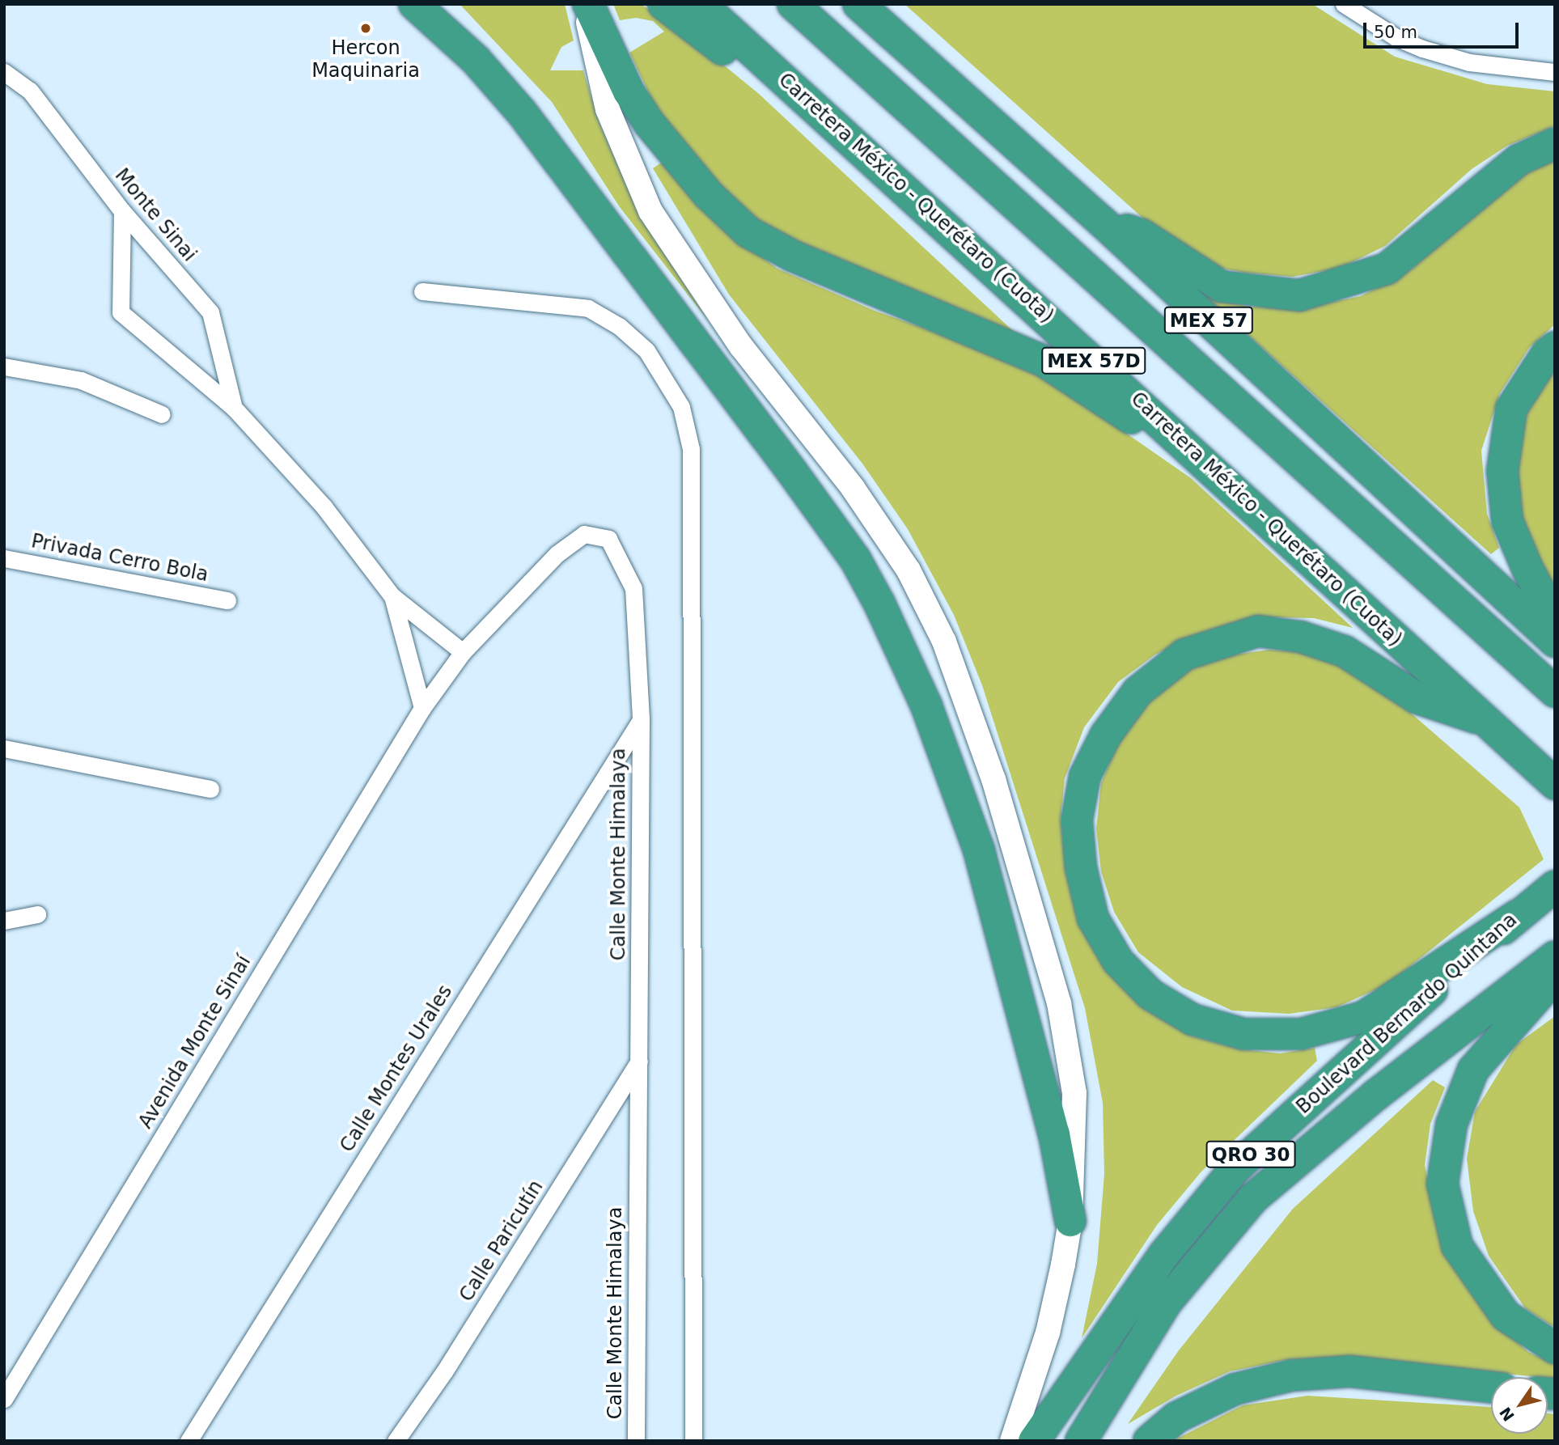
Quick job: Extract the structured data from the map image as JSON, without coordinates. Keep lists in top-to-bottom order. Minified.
{"streets":{"highway":["Carretera México - Querétaro (Cuota)","MEX 57","MEX 57D","Boulevard Bernardo Quintana","QRO 30"],"street":["Monte Sinai","Privada Cerro Bola","Calle Monte Himalaya","Avenida Monte Sinaí","Calle Montes Urales","Calle Paricutín"]},"crossings":[["Monte Sinai","Calle Monte Himalaya"],["Monte Sinai","Avenida Monte Sinaí"],["Calle Monte Himalaya","Avenida Monte Sinaí"],["Calle Monte Himalaya","Calle Montes Urales"],["Calle Monte Himalaya","Calle Paricutín"]],"places":["Hercon Maquinaria"],"scale_bar":"50 m","north":"bottom left"}
